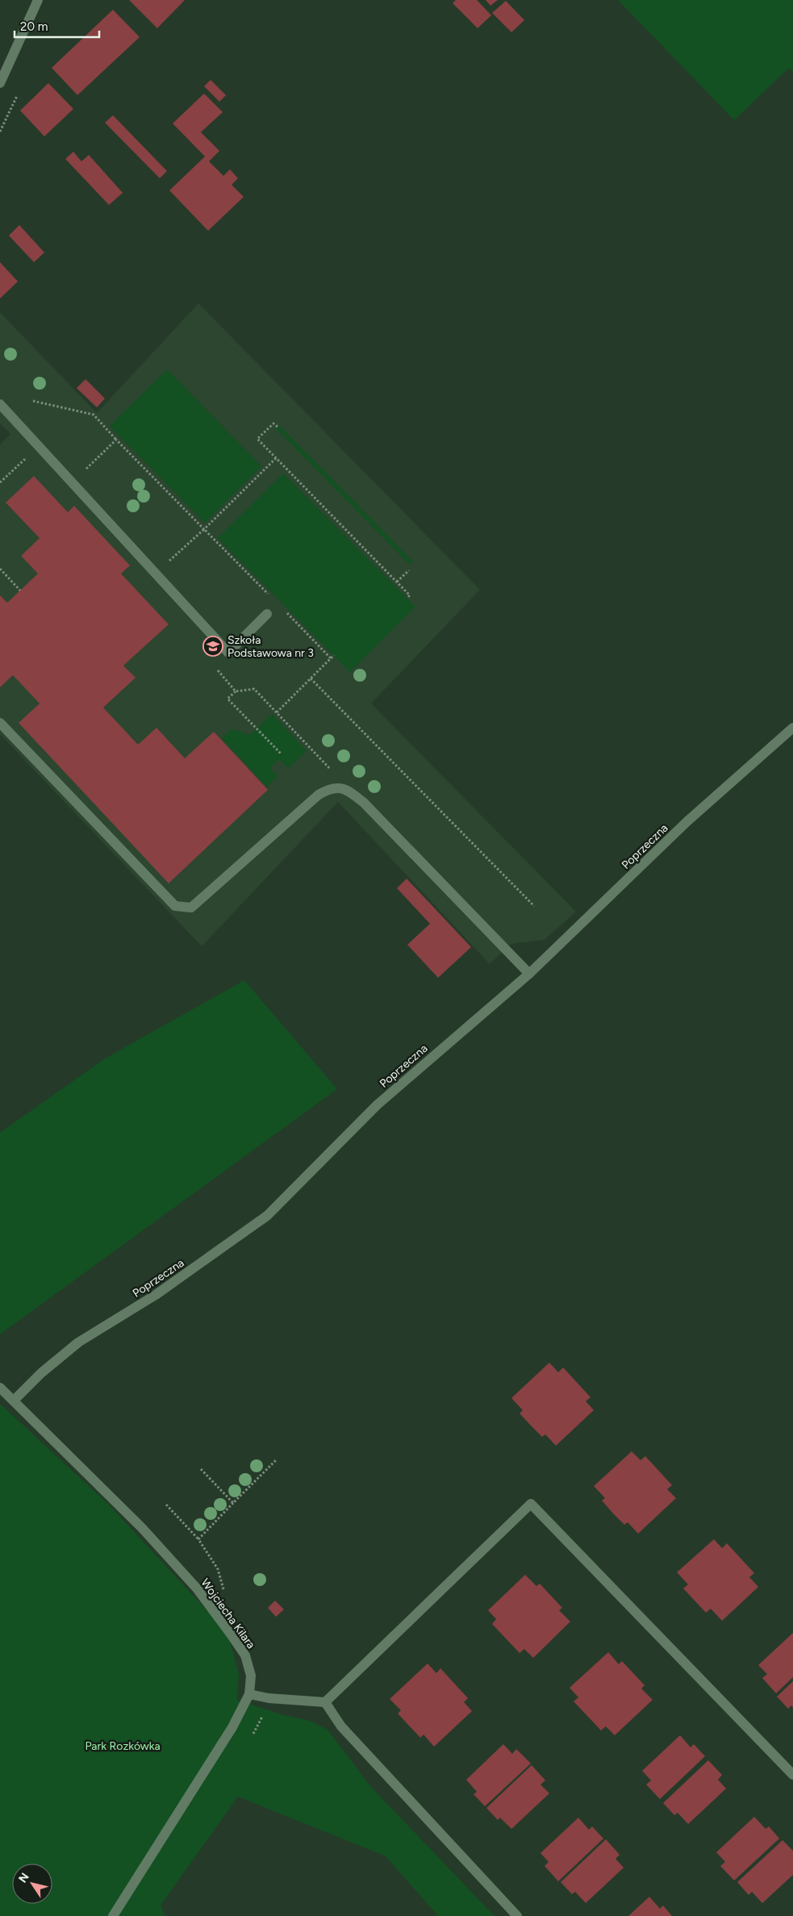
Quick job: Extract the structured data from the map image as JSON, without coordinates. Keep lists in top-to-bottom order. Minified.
{"streets":{"street":["Poprzeczna","Wojciecha Kilara"]},"crossings":[["Poprzeczna","Wojciecha Kilara"]],"parks":["Park Rozkówka"],"places":{"school or university":["Szkoła Podstawowa nr 3"]},"scale_bar":"20 m","north":"top left"}
